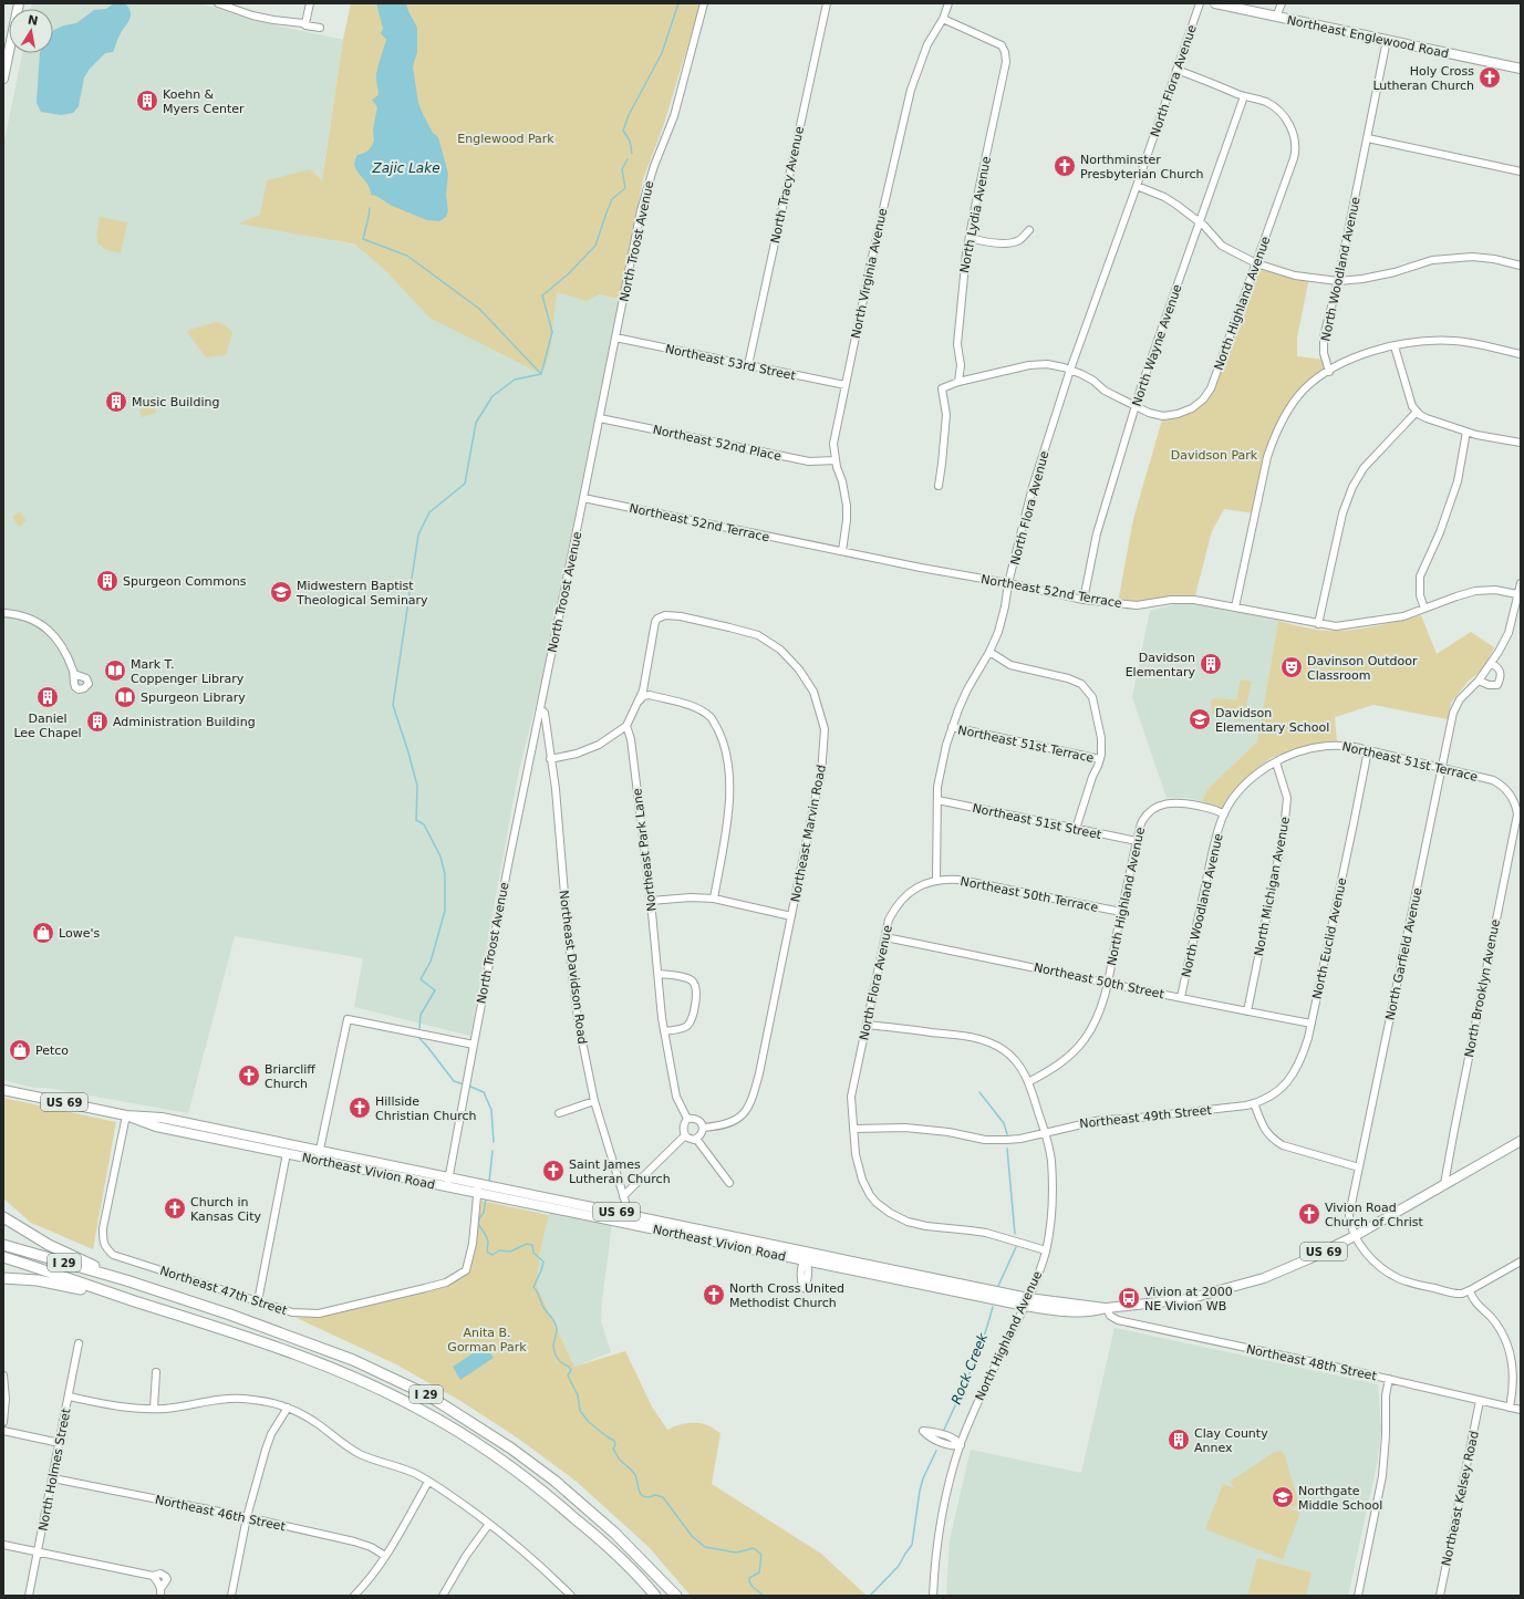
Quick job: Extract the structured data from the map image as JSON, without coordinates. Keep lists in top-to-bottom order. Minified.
{"streets":{"highway":["I 29"],"main road":["Northeast Englewood Road","US 69","Northeast Vivion Road"],"street":["North Flora Avenue","North Tracy Avenue","North Lydia Avenue","North Troost Avenue","North Woodland Avenue","North Virginia Avenue","North Highland Avenue","North Wayne Avenue","Northeast 53rd Street","Northeast 52nd Place","Northeast 52nd Terrace","Northeast 51st Terrace","Northeast 51st Street","Northeast Marvin Road","Northeast Park Lane","North Michigan Avenue","Northeast 50th Terrace","North Euclid Avenue","North Garfield Avenue","Northeast Davidson Road","Northeast 50th Street","North Brooklyn Avenue","Northeast 49th Street","Northeast 47th Street","Northeast 48th Street","North Holmes Street","Northeast Kelsey Road","Northeast 46th Street"]},"crossings":[["Northeast Englewood Road","North Woodland Avenue"],["North Flora Avenue","North Highland Avenue"],["North Flora Avenue","Northeast 52nd Terrace"],["North Flora Avenue","Northeast 51st Terrace"],["North Flora Avenue","Northeast 51st Street"],["North Flora Avenue","Northeast 50th Terrace"],["North Flora Avenue","Northeast 50th Street"],["North Flora Avenue","Northeast 49th Street"],["North Tracy Avenue","Northeast 53rd Street"],["North Lydia Avenue","North Virginia Avenue"],["North Troost Avenue","Northeast 53rd Street"],["North Troost Avenue","Northeast 52nd Place"],["North Troost Avenue","Northeast 52nd Terrace"],["North Troost Avenue","Northeast Davidson Road"],["North Troost Avenue","Northeast Vivion Road"],["North Woodland Avenue","North Highland Avenue"],["North Woodland Avenue","Northeast 51st Terrace"],["North Woodland Avenue","Northeast 50th Street"],["North Virginia Avenue","Northeast 53rd Street"],["North Virginia Avenue","Northeast 52nd Place"],["North Virginia Avenue","Northeast 52nd Terrace"],["North Highland Avenue","North Wayne Avenue"],["North Highland Avenue","Northeast 51st Terrace"],["North Highland Avenue","Northeast 51st Street"],["North Highland Avenue","Northeast 50th Terrace"],["North Highland Avenue","Northeast 50th Street"],["North Highland Avenue","Northeast 49th Street"],["North Highland Avenue","Northeast Vivion Road"],["North Wayne Avenue","Northeast 52nd Terrace"],["Northeast 52nd Terrace","North Garfield Avenue"],["Northeast 51st Terrace","North Michigan Avenue"],["Northeast 51st Terrace","North Euclid Avenue"],["Northeast 51st Terrace","North Garfield Avenue"],["Northeast 51st Terrace","North Brooklyn Avenue"],["Northeast Marvin Road","Northeast Park Lane"],["North Michigan Avenue","Northeast 50th Street"],["North Euclid Avenue","Northeast 50th Street"],["North Euclid Avenue","Northeast 49th Street"],["North Garfield Avenue","Northeast Vivion Road"],["Northeast Davidson Road","Northeast Vivion Road"],["North Brooklyn Avenue","Northeast Vivion Road"],["Northeast Vivion Road","Northeast 47th Street"],["Northeast Vivion Road","Northeast 48th Street"],["Northeast 48th Street","Northeast Kelsey Road"],["North Holmes Street","Northeast 46th Street"]],"water":["Zajic Lake","Rock Creek"],"parks":["Englewood Park","Davidson Park","Anita B. Gorman Park"],"places":{"church":["Holy Cross Lutheran Church","Northminster Presbyterian Church","Briarcliff Church","Hillside Christian Church","Saint James Lutheran Church","Church in Kansas City","Vivion Road Church of Christ","North Cross United Methodist Church"],"building":["Koehn & Myers Center","Music Building","Spurgeon Commons","Davidson Elementary","Daniel Lee Chapel","Administration Building","Clay County Annex"],"school or university":["Midwestern Baptist Theological Seminary","Davidson Elementary School","Northgate Middle School"],"theatre":["Davinson Outdoor Classroom"],"library":["Mark T. Coppenger Library","Spurgeon Library"],"shop":["Lowe's","Petco"],"bus stop":["Vivion at 2000 NE Vivion WB"]},"north":"top"}
